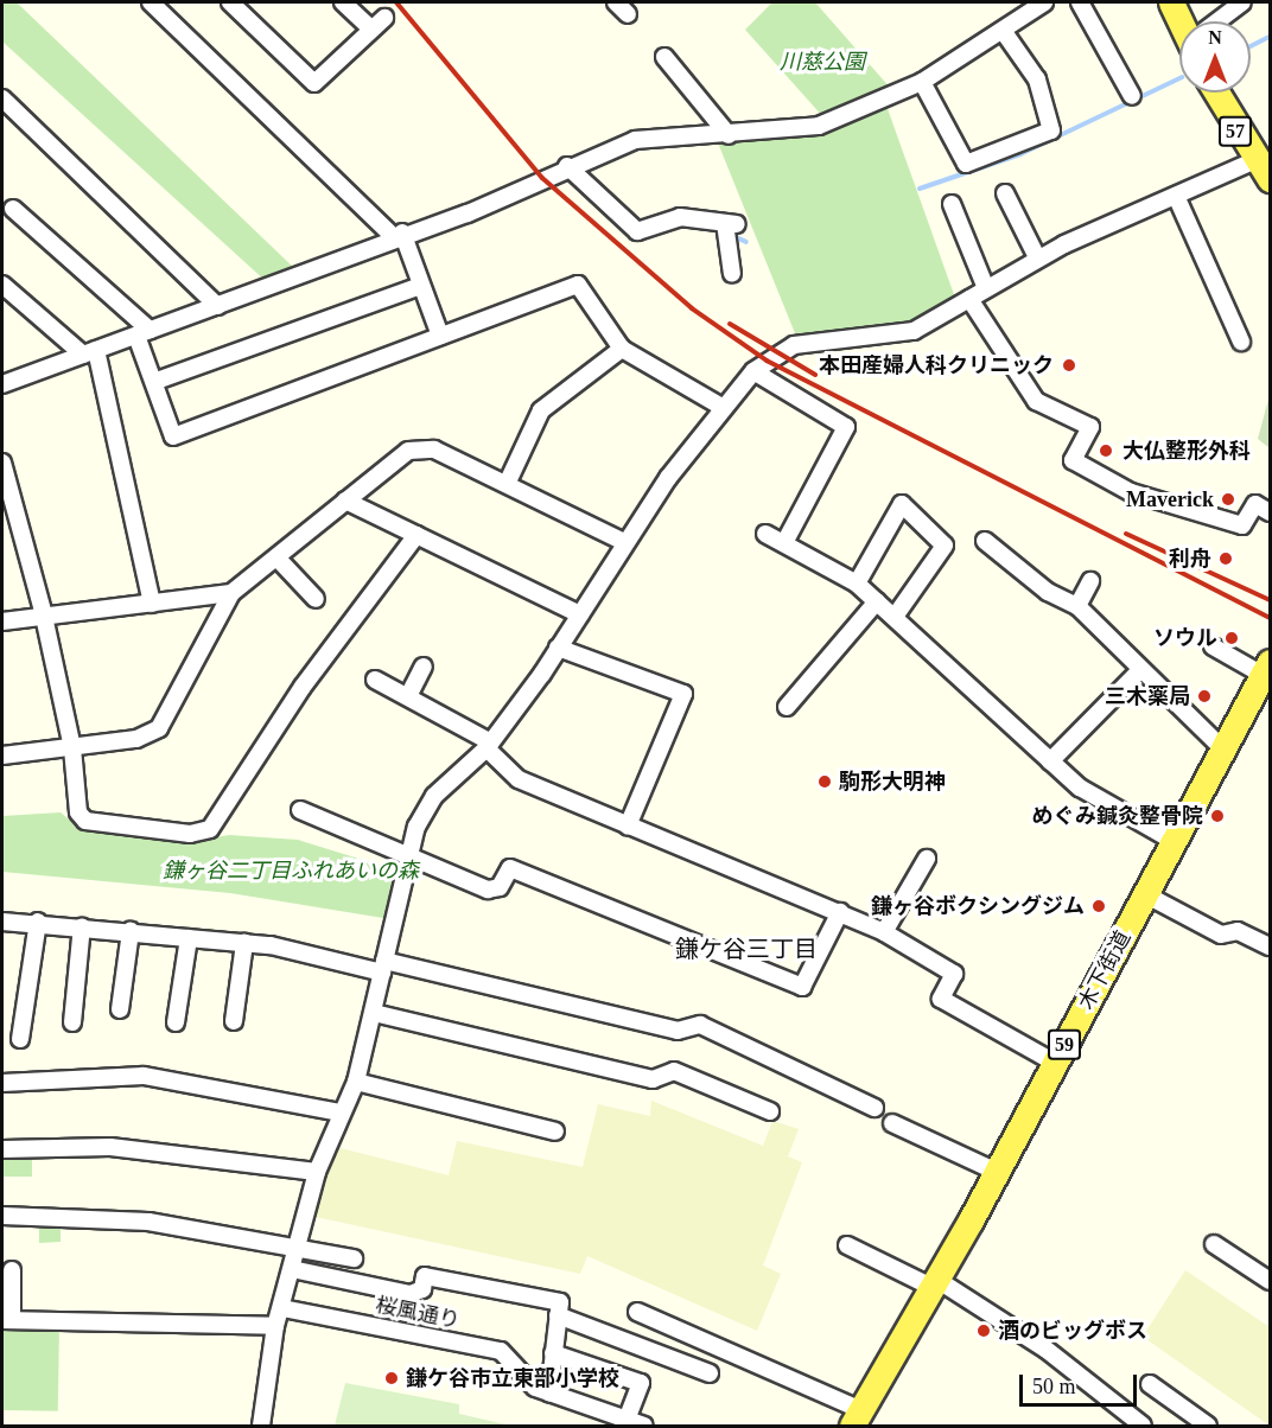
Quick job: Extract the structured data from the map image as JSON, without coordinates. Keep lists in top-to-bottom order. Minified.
{"streets":{"main road":["57","木下街道","59"],"street":["桜風通り"]},"districts":["鎌ケ谷三丁目"],"parks":["川慈公園","鎌ヶ谷二丁目ふれあいの森"],"places":["本田産婦人科クリニック","大仏整形外科","Maverick","利舟","ソウル","三木薬局","駒形大明神","めぐみ鍼灸整骨院","鎌ヶ谷ボクシングジム","酒のビッグボス","鎌ケ谷市立東部小学校"],"scale_bar":"50 m","north":"top"}
